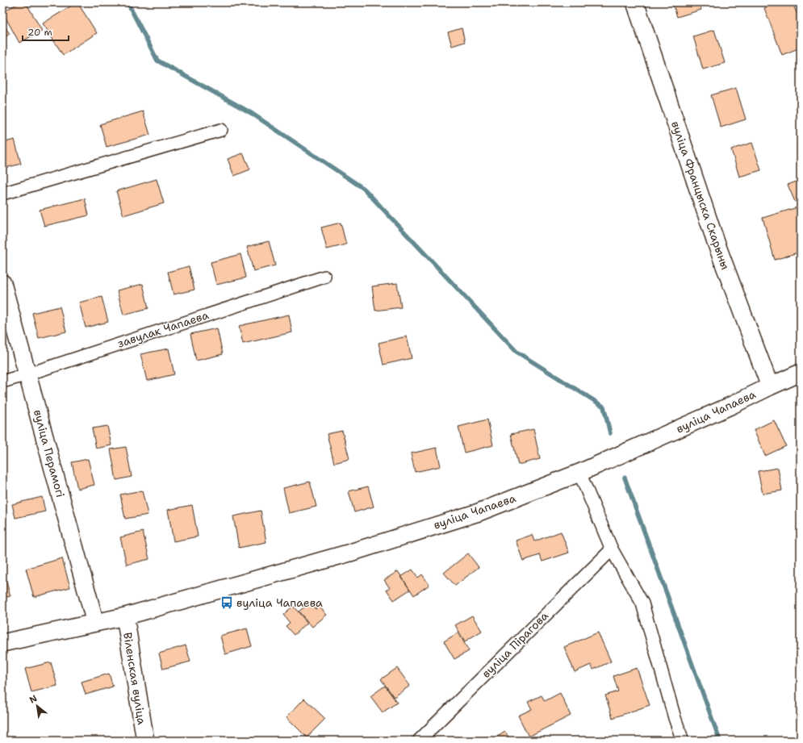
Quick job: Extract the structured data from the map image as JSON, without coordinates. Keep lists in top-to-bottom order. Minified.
{"streets":{"street":["вуліца Францыска Скарыны","завулак Чапаева","вуліца Чапаева","вуліца Перамогі","вуліца Пірагова","Віленская вуліца"]},"crossings":[["вуліца Францыска Скарыны","вуліца Чапаева"],["завулак Чапаева","вуліца Перамогі"],["вуліца Чапаева","вуліца Перамогі"],["вуліца Чапаева","Віленская вуліца"]],"places":{"bus stop":["вуліца Чапаева"]},"scale_bar":"20 m","north":"top left"}
